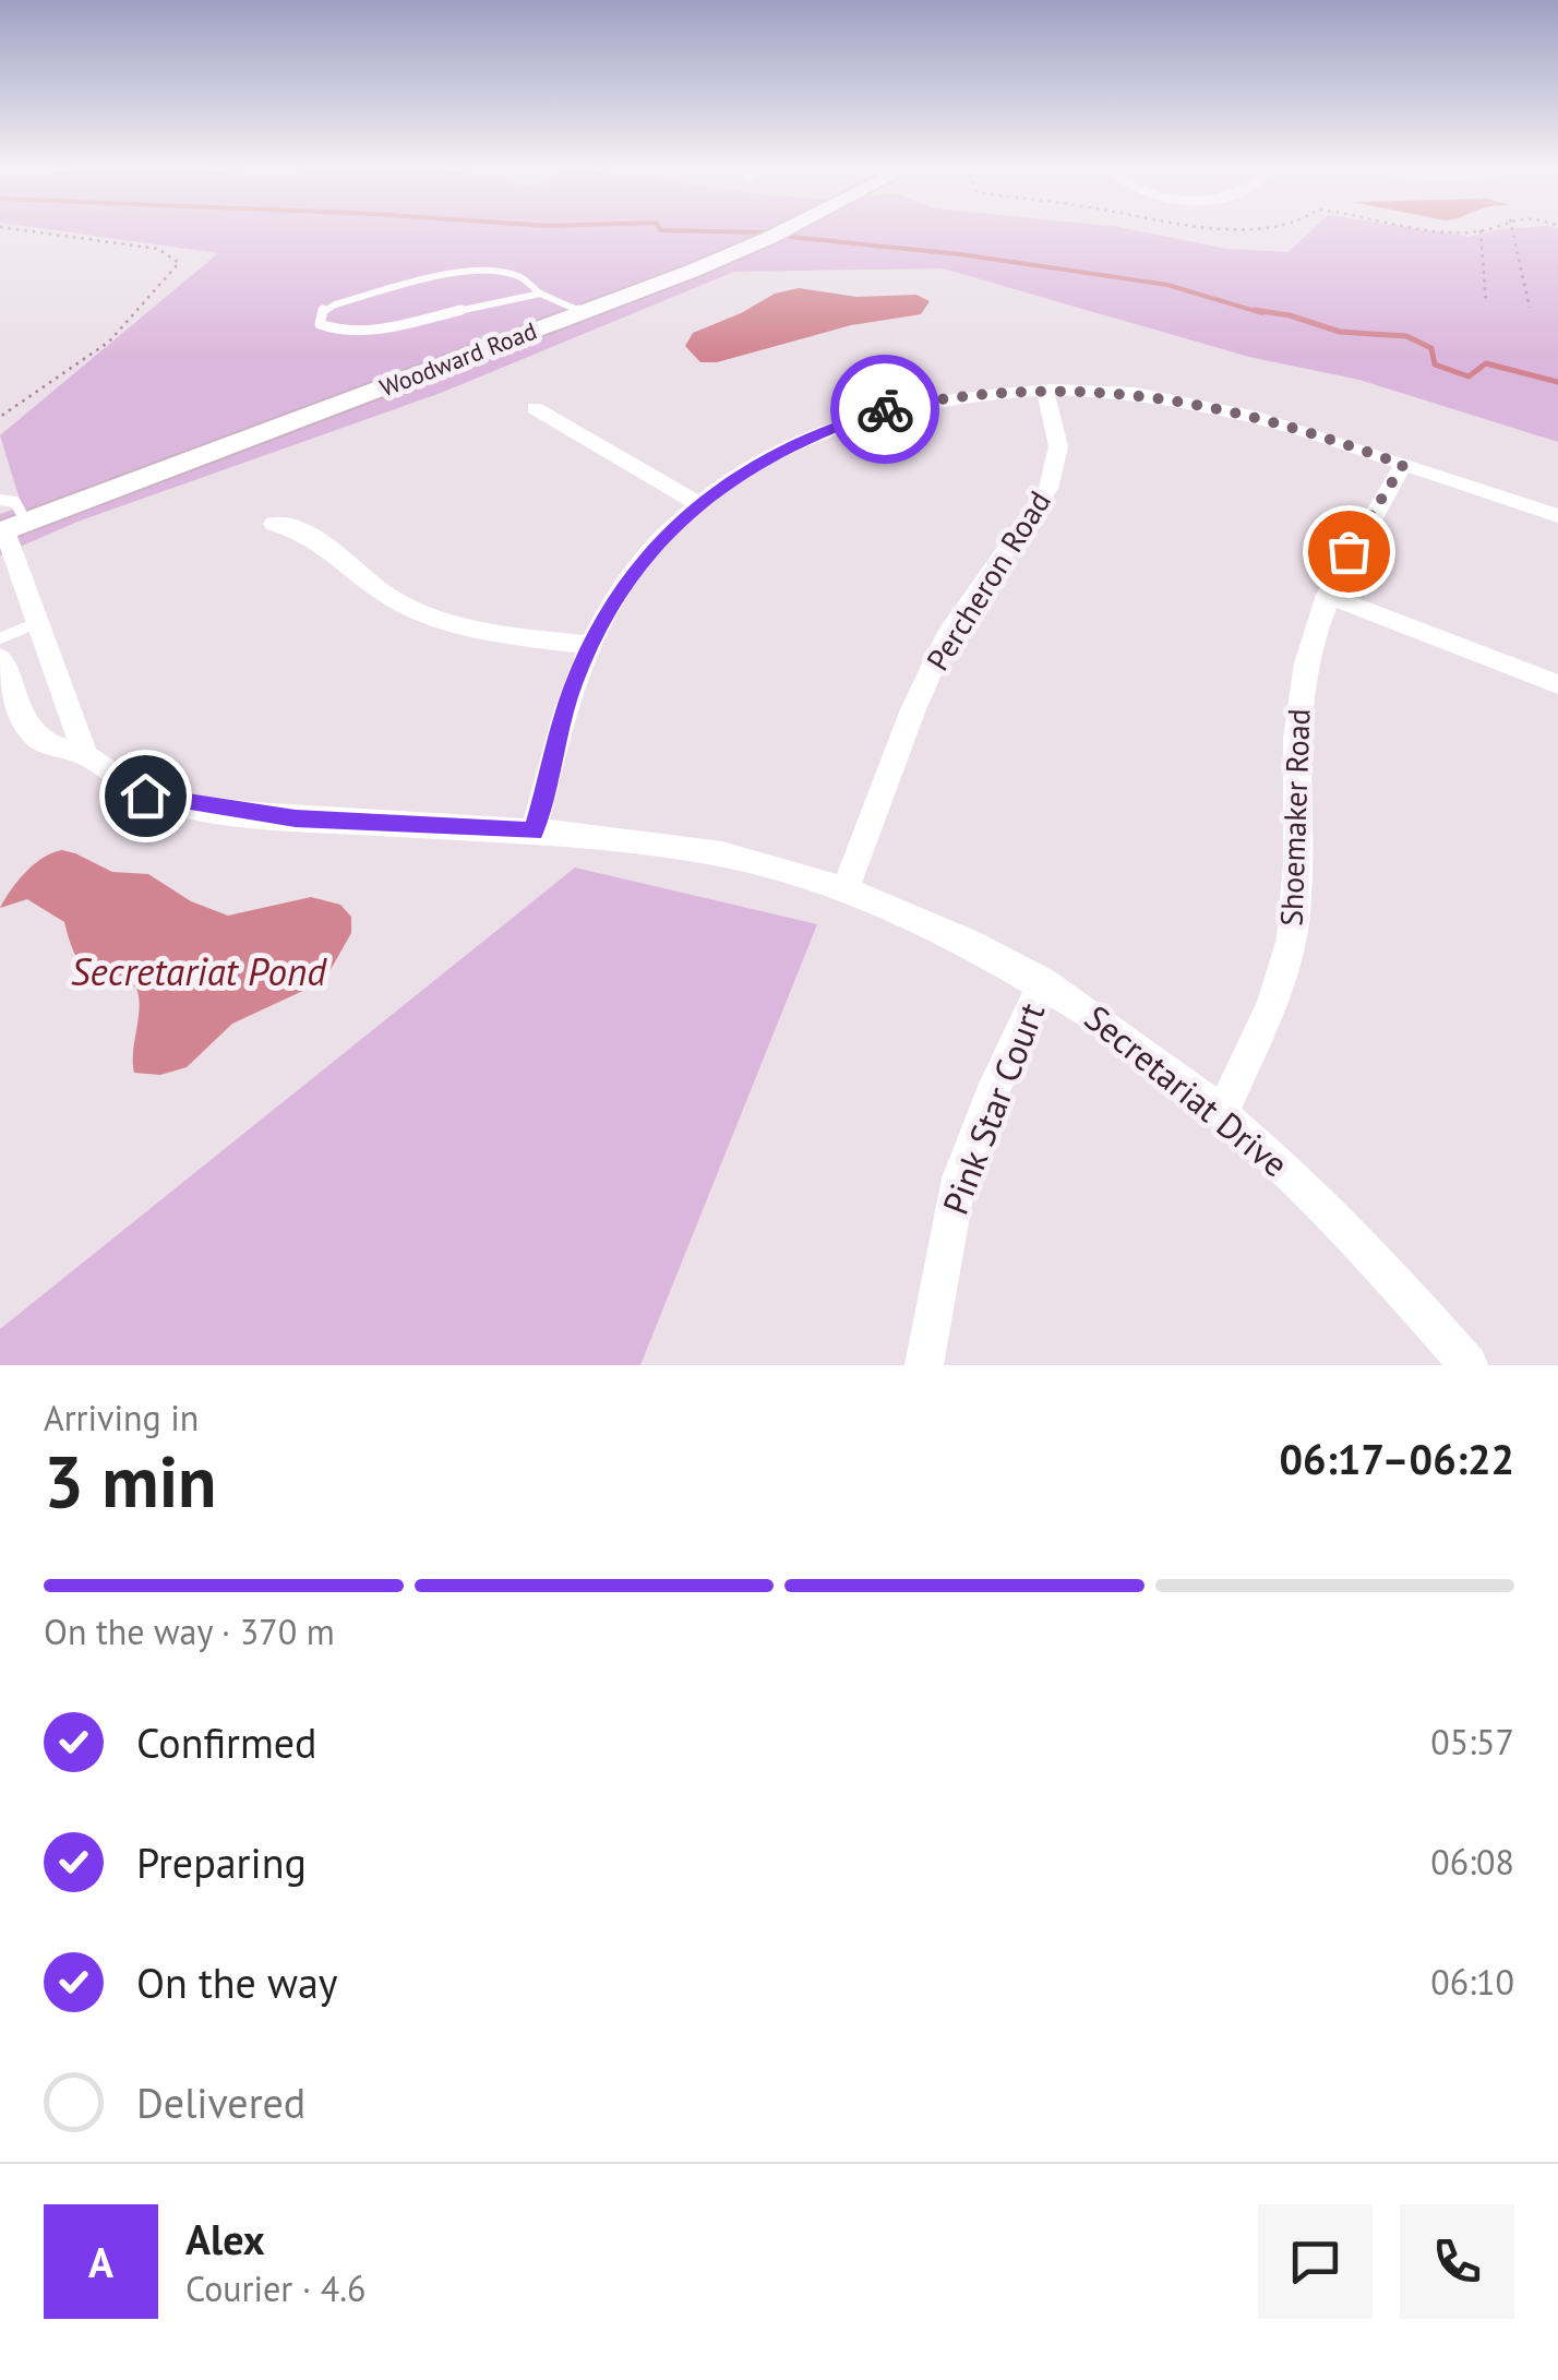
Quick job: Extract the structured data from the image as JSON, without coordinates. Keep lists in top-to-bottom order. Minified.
{"streets":{"street":["Woodward Road","Percheron Road","Shoemaker Road","Secretariat Drive","Pink Star Court"]},"crossings":[["Percheron Road","Secretariat Drive"],["Shoemaker Road","Secretariat Drive"],["Secretariat Drive","Pink Star Court"]],"water":["Secretariat Pond"],"page":{"heading":["3 min","Arriving in","06:17–06:22"],"panel":["Alex","Courier · 4.6"],"bar":"On the way · 370 m","list":[["Confirmed","05:57"],["Preparing","06:08"],["On the way","06:10"],"Delivered"],"round":"A"}}
